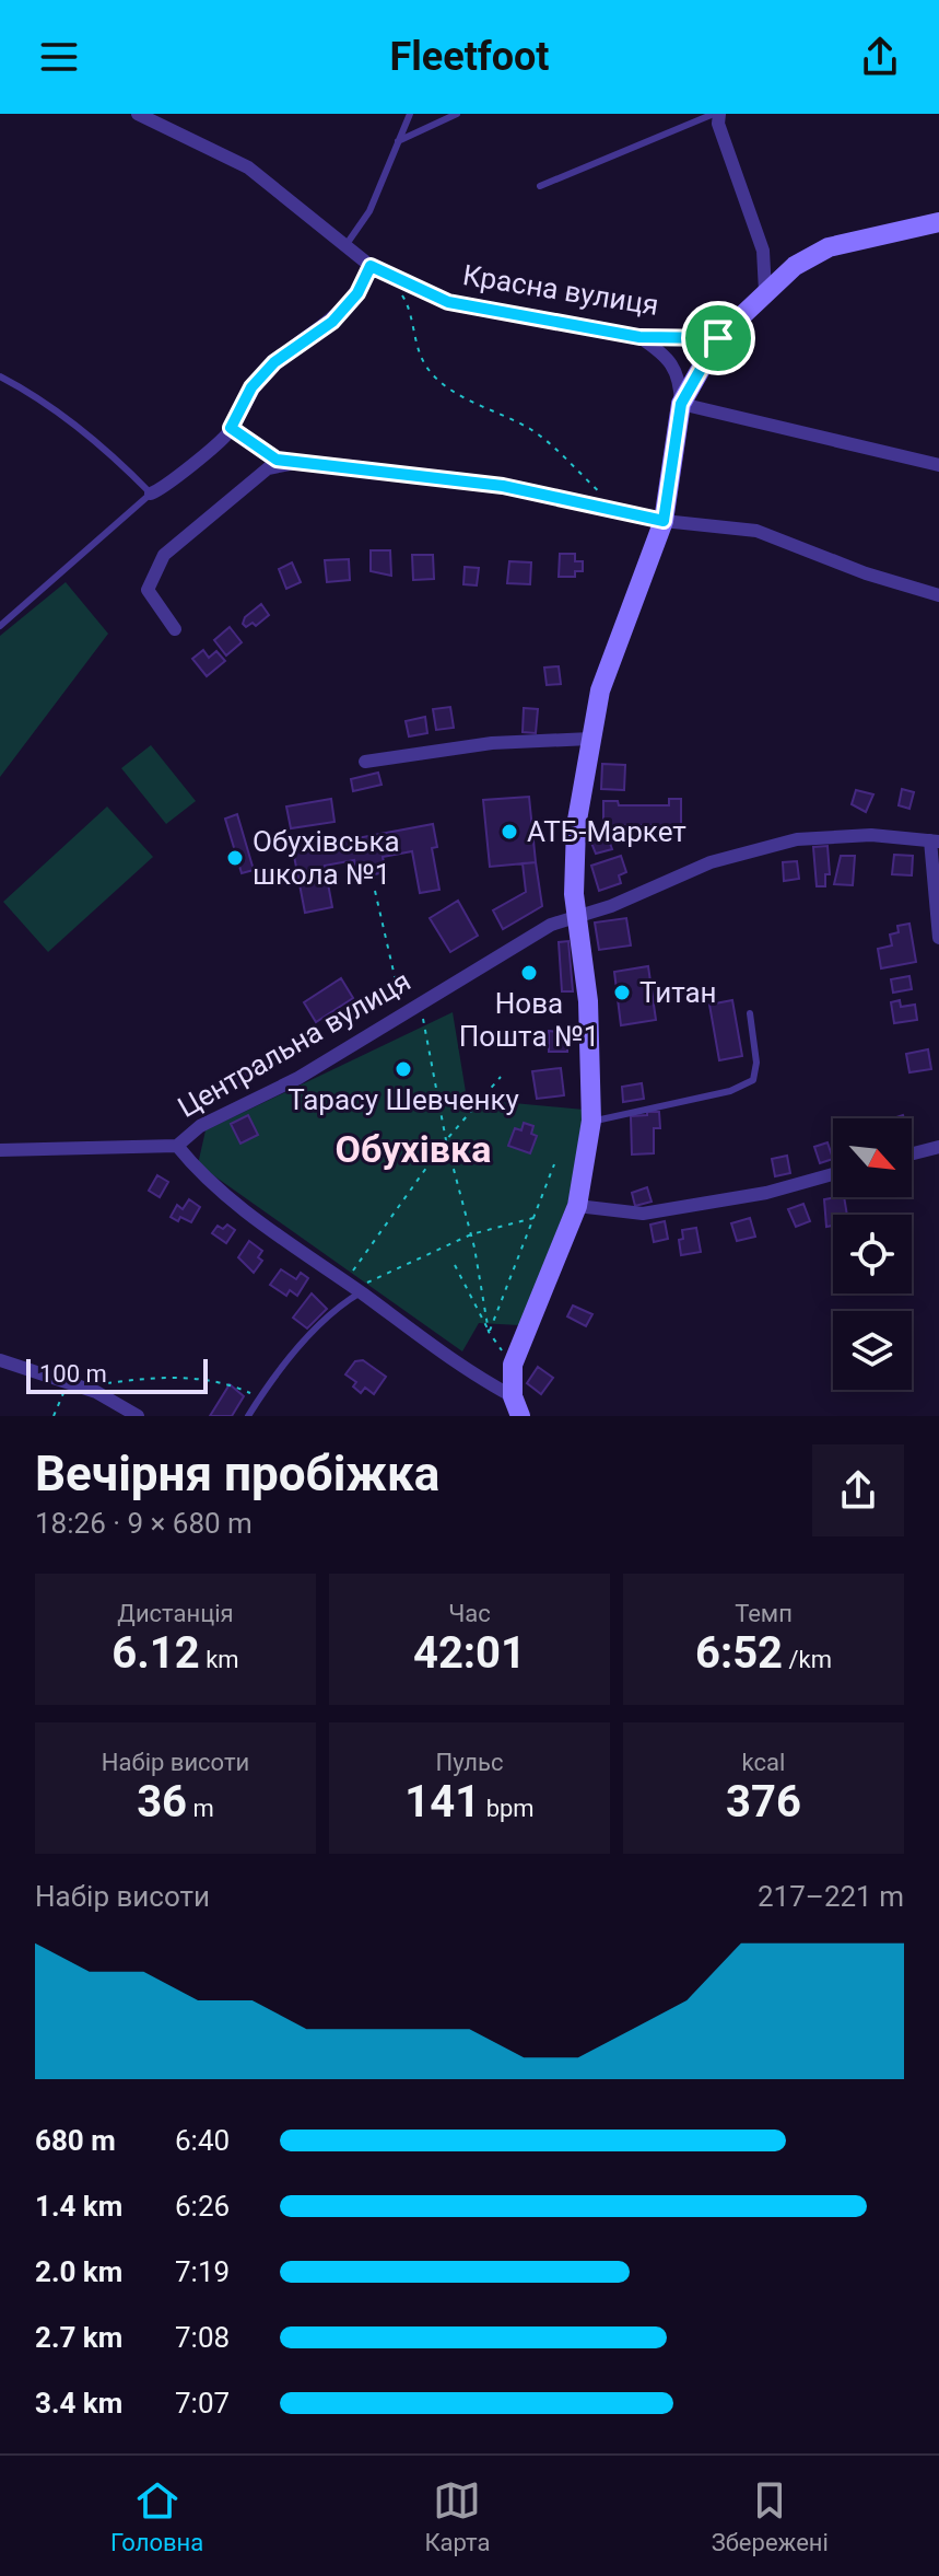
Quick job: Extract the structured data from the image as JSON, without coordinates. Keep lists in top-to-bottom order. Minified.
{"streets":{"street":["Красна вулиця","Центральна вулиця"]},"crossings":[["Красна вулиця","Центральна вулиця"]],"districts":["Обухівка"],"places":["АТБ-Маркет","Обухівська школа №1","Нова Пошта №1","Титан","Тарасу Шевченку"],"scale_bar":"100 m","north":"bottom right","page":{"header":"Fleetfoot","scale":"100 m","heading":["Вечірня пробіжка","18:26 · 9 × 680 m"],"stats":[["Дистанція","6.12 km"],["Час","42:01"],["Темп","6:52 /km"],["Набір висоти","36 m"],["Пульс","141 bpm"],["kcal","376"]],"chart":["Набір висоти","217–221 m"],"list":[{"name":"680 m","note":"6:40"},{"name":"1.4 km","note":"6:26"},{"name":"2.0 km","note":"7:19"},{"name":"2.7 km","note":"7:08"},{"name":"3.4 km","note":"7:07"}],"tabs":["Головна","Карта","Збережені"]}}
